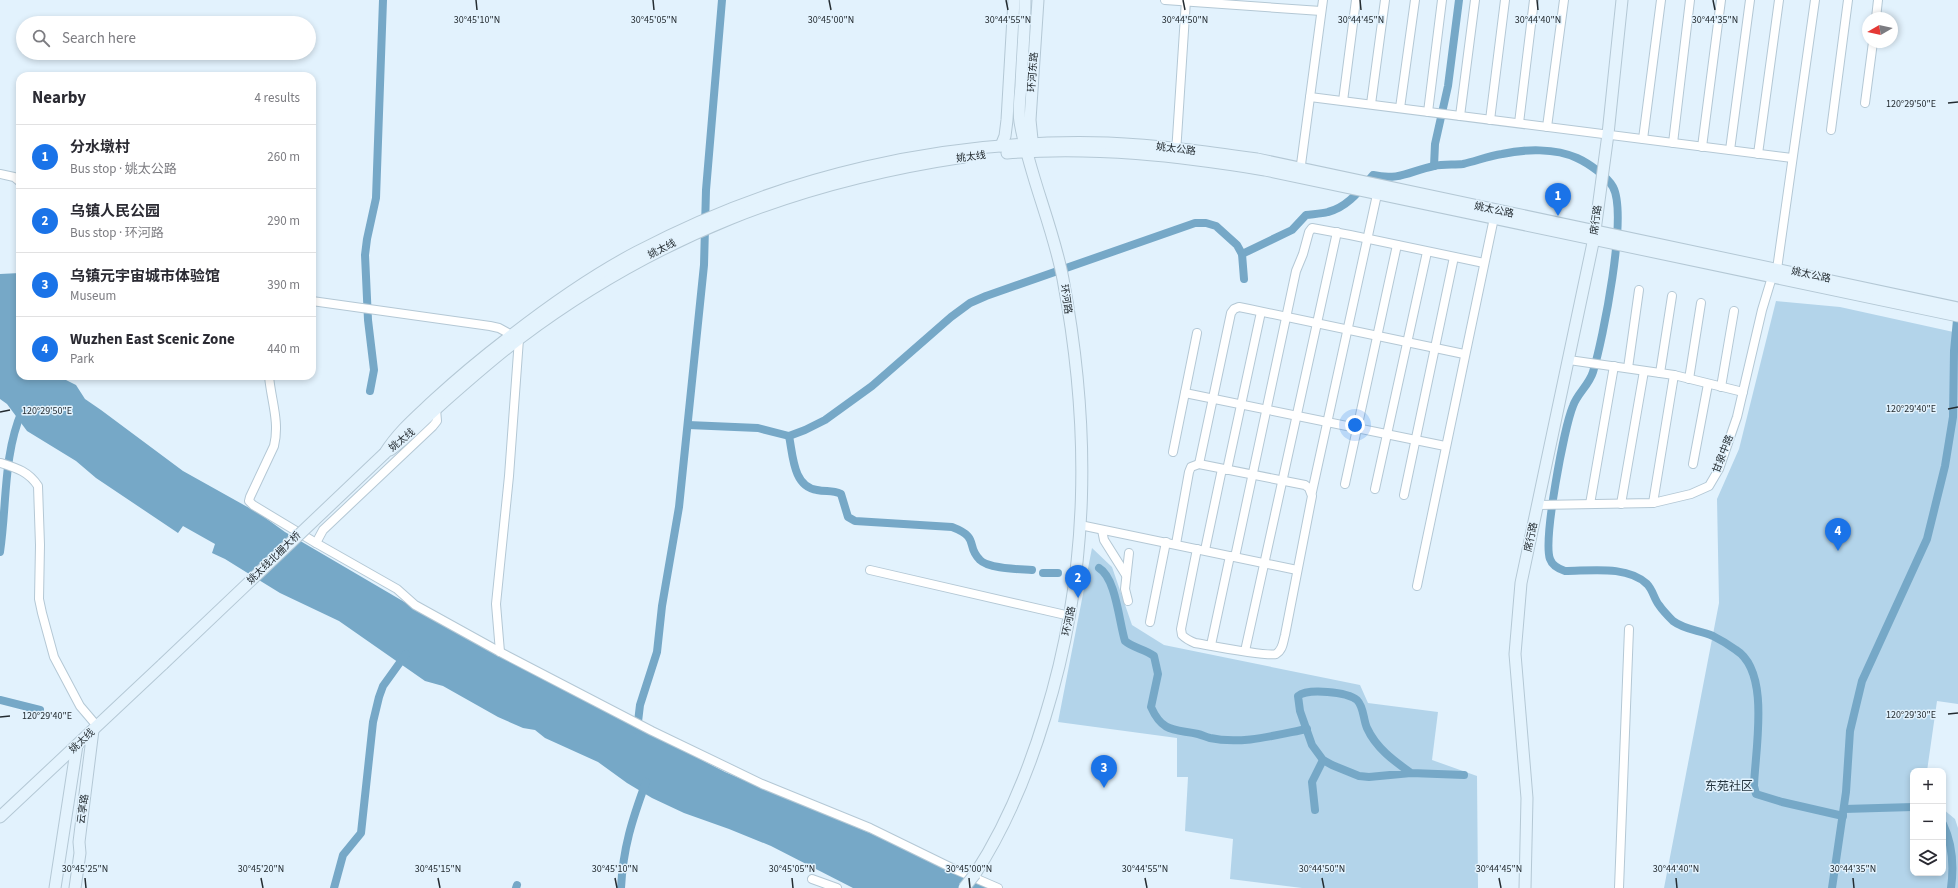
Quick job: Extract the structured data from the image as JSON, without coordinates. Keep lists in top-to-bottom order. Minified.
{"streets":{"main road":["环河东路","姚太公路","姚太线","席行路","环河路","姚太线北栅大桥","云享路"],"street":["甘泉中路"]},"crossings":[["环河东路","姚太公路"],["环河东路","姚太线"],["环河东路","环河路"],["姚太公路","姚太线"],["姚太公路","席行路"],["姚太公路","环河路"],["姚太公路","甘泉中路"],["姚太线","环河路"],["姚太线","姚太线北栅大桥"],["姚太线","云享路"],["席行路","甘泉中路"]],"districts":["东苑社区"],"north":"left","page":{"search":"Search here","heading":["Nearby","4 results"],"list":[{"mark":"1","name":"分水墩村","note":"Bus stop · 姚太公路","value":"260 m"},{"mark":"2","name":"乌镇人民公园","note":"Bus stop · 环河路","value":"290 m"},{"mark":"3","name":"乌镇元宇宙城市体验馆","note":"Museum","value":"390 m"},{"mark":"4","name":"Wuzhen East Scenic Zone","note":"Park","value":"440 m"}],"pins":["1","4","2","3"],"map_buttons":["+","−"]},"coordinates":["30°45'10\"N","30°45'05\"N","30°45'00\"N","30°44'55\"N","30°44'50\"N","30°44'40\"N","30°44'35\"N","30°44'45\"N","120°29'50\"E","120°29'40\"E","120°29'30\"E","30°45'25\"N","30°45'20\"N","30°45'15\"N"]}
